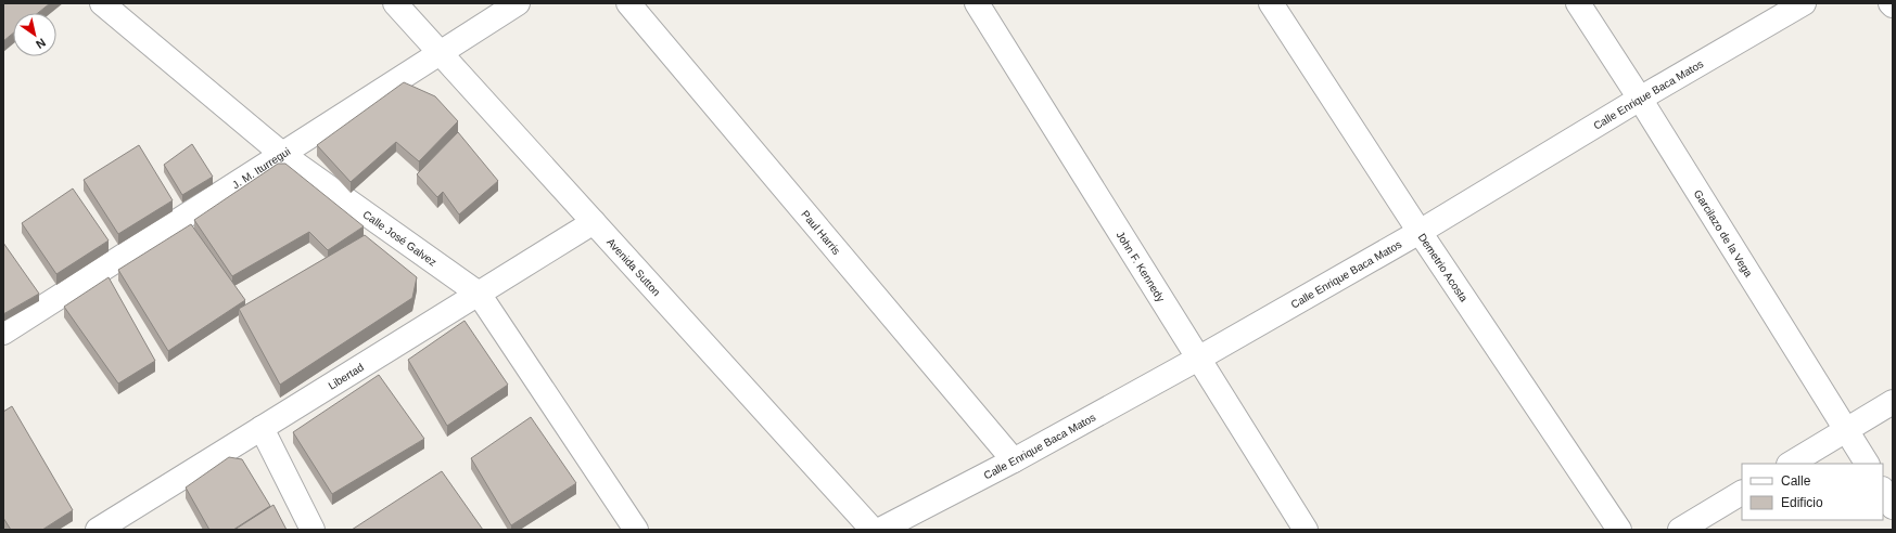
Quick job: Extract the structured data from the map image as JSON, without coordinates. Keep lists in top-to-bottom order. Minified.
{"streets":{"street":["Calle Enrique Baca Matos","J. M. Iturregui","Paul Harris","Garcilazo de la Vega","Calle José Galvez","Avenida Sutton","John F. Kennedy","Demetrio Acosta","Libertad"]},"crossings":[["Calle Enrique Baca Matos","Paul Harris"],["Calle Enrique Baca Matos","Garcilazo de la Vega"],["Calle Enrique Baca Matos","John F. Kennedy"],["Calle Enrique Baca Matos","Demetrio Acosta"],["J. M. Iturregui","Calle José Galvez"],["J. M. Iturregui","Avenida Sutton"],["Calle José Galvez","Libertad"],["Avenida Sutton","Libertad"]],"legend":["Calle","Edificio"],"north":"bottom right"}
